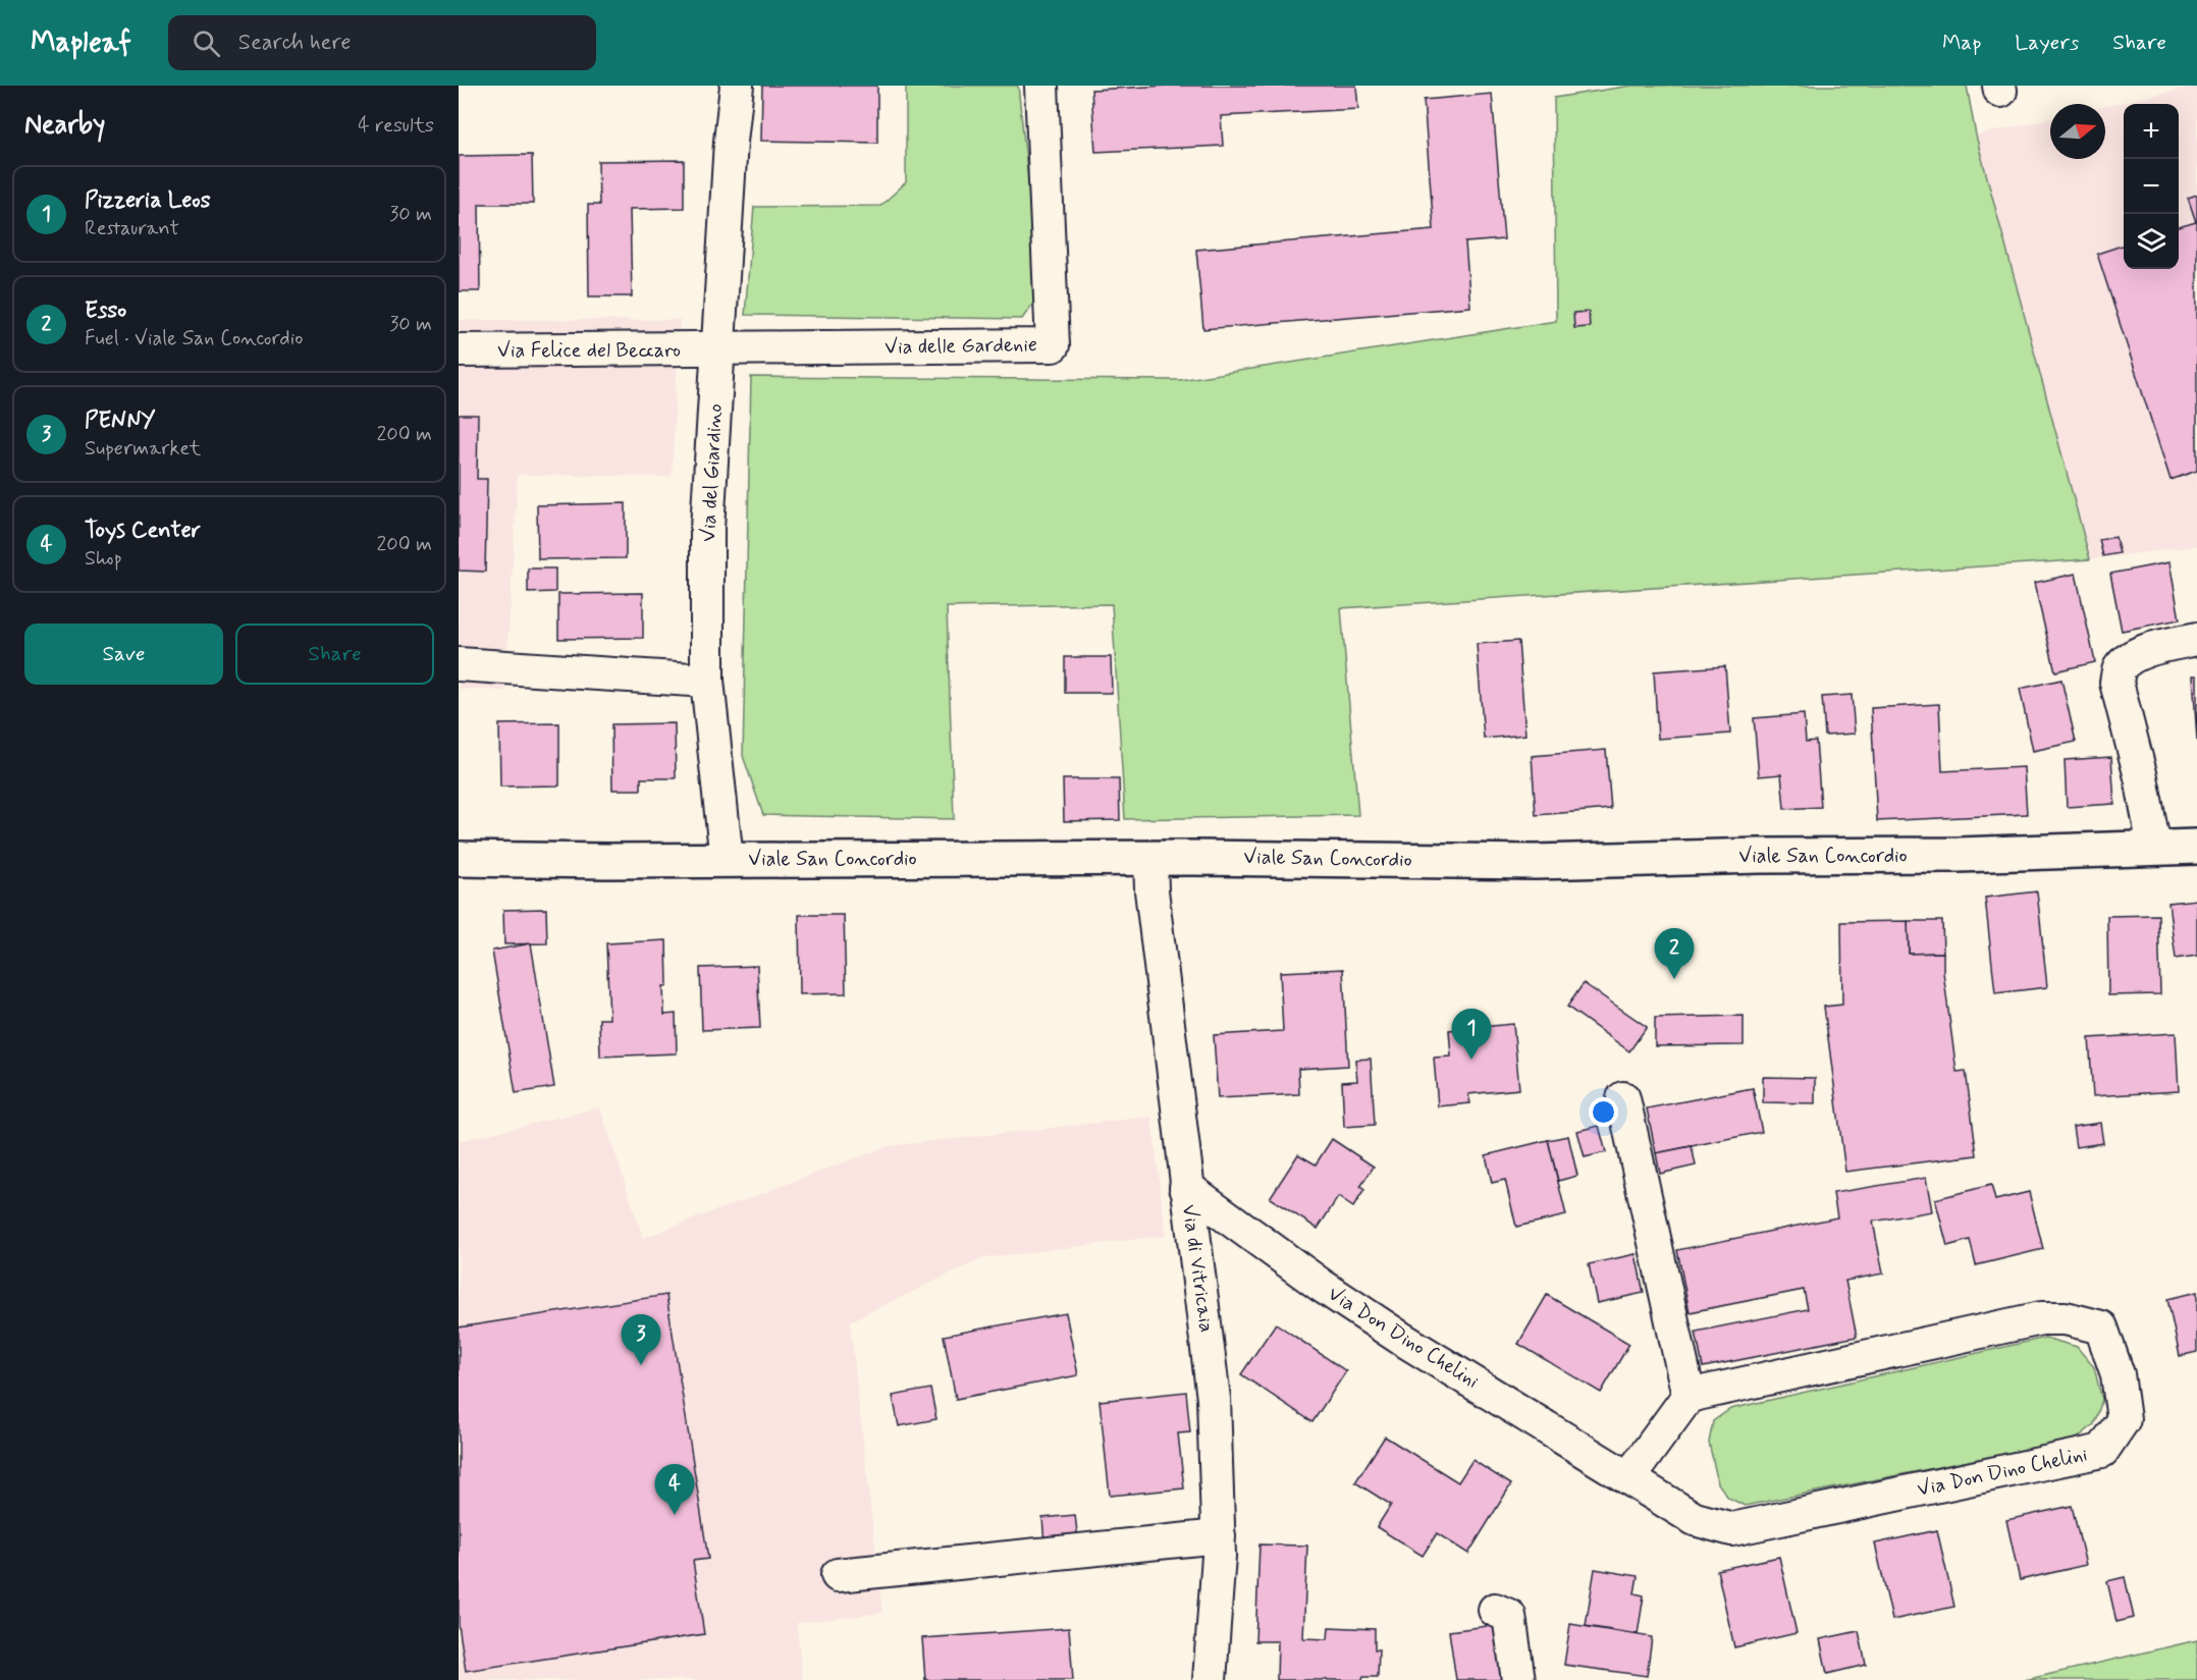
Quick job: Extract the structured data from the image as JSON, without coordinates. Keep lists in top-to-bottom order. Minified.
{"streets":{"main road":["Viale San Concordio"],"street":["Via delle Gardenie","Via Felice del Beccaro","Via del Giardino","Via di Vitricaia","Via Don Dino Chelini"]},"crossings":[["Via delle Gardenie","Via Felice del Beccaro"],["Via delle Gardenie","Via del Giardino"],["Via Felice del Beccaro","Via del Giardino"],["Via del Giardino","Viale San Concordio"],["Viale San Concordio","Via di Vitricaia"],["Via di Vitricaia","Via Don Dino Chelini"]],"north":"right","page":{"header":"Mapleaf","search":"Search here","nav":["Map","Layers","Share"],"heading":["Nearby","4 results"],"map_buttons":["+","−"],"list":[{"mark":"1","name":"Pizzeria Leos","note":"Restaurant","value":"30 m"},{"mark":"2","name":"Esso","note":"Fuel · Viale San Concordio","value":"30 m"},{"mark":"3","name":"PENNY","note":"Supermarket","value":"200 m"},{"mark":"4","name":"Toys Center","note":"Shop","value":"200 m"}],"buttons":["Save","Share"],"pins":["2","1","3","4"]}}
